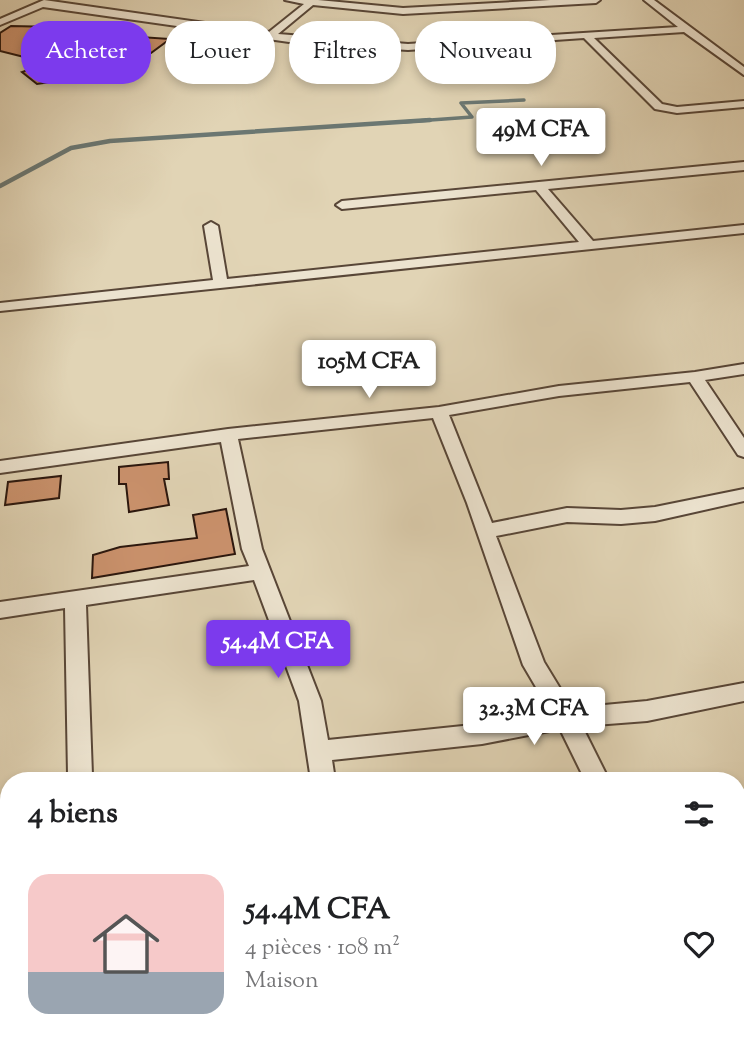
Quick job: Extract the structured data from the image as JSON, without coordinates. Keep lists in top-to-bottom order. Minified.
{"page":{"chip":["Acheter","Louer","Filtres","Nouveau"],"price":["49M CFA","105M CFA","54.4M CFA","32.3M CFA"],"heading":"4 biens","list":[{"name":"54.4M CFA","note":"4 pièces · 108 m² · Maison"}]}}
